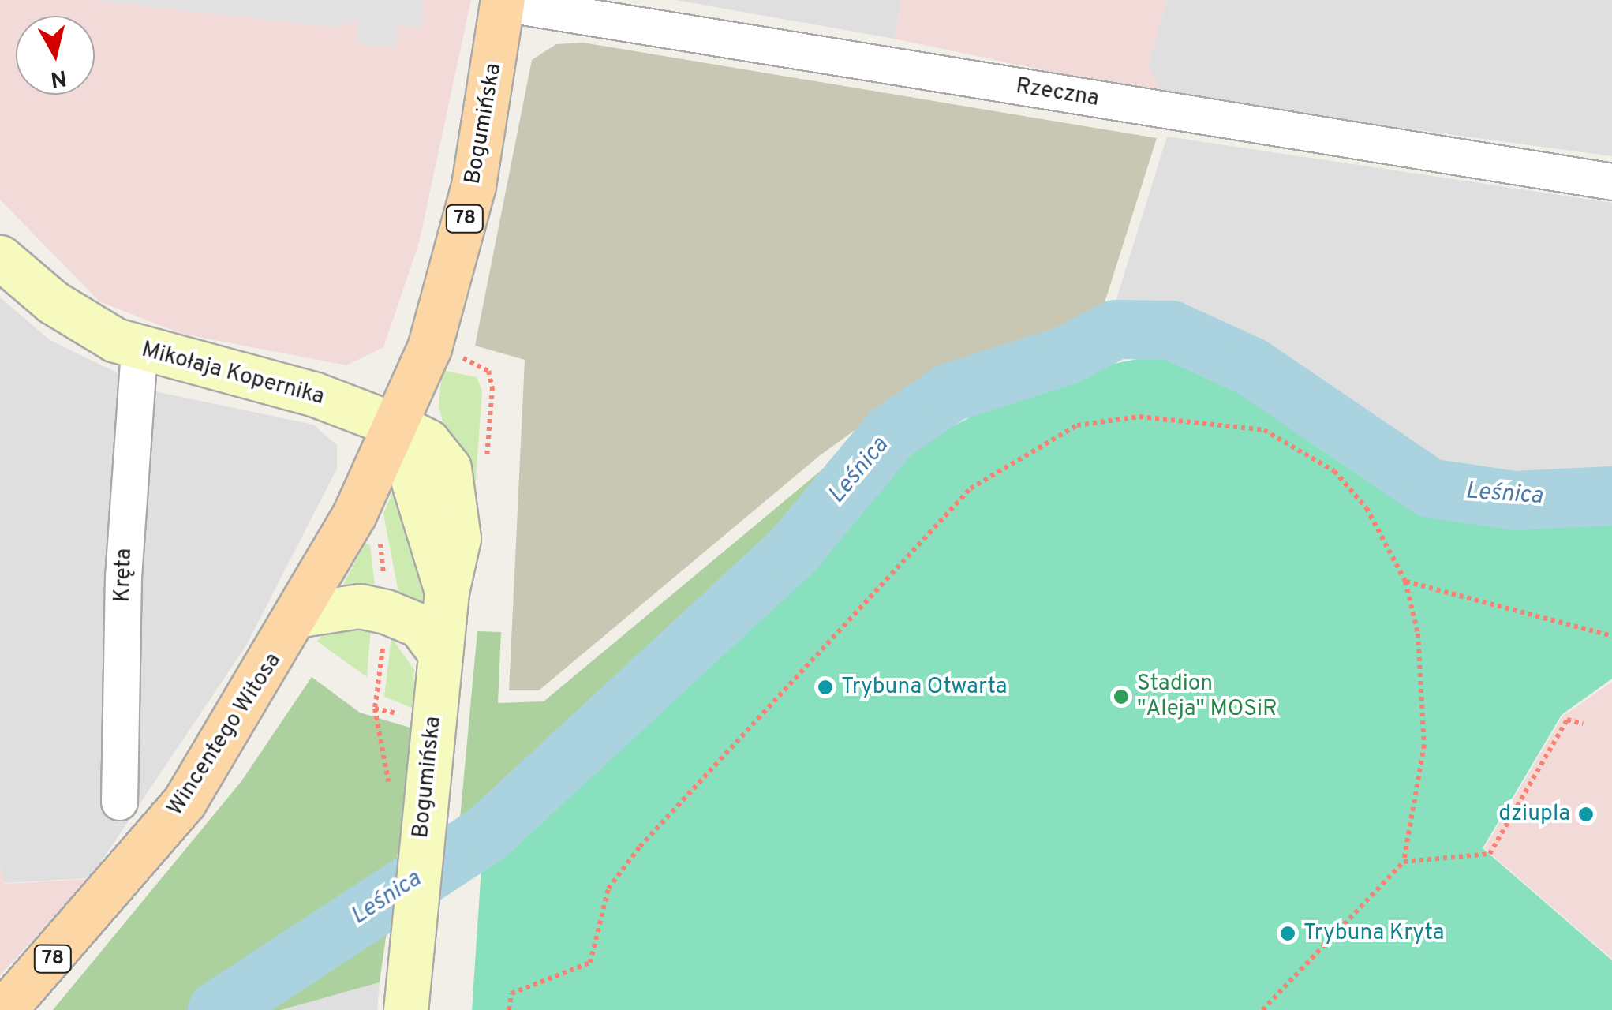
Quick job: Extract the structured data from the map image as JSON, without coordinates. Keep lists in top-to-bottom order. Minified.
{"streets":{"main road":["Bogumińska","78","Wincentego Witosa"],"street":["Rzeczna","Mikołaja Kopernika","Kręta"]},"crossings":[["Rzeczna","Bogumińska"],["Bogumińska","Mikołaja Kopernika"],["Bogumińska","Wincentego Witosa"],["Mikołaja Kopernika","Kręta"],["Mikołaja Kopernika","Wincentego Witosa"]],"water":["Leśnica"],"places":["Trybuna Otwarta","Stadion \"Aleja\" MOSiR","dziupla","Trybuna Kryta"],"north":"bottom"}
